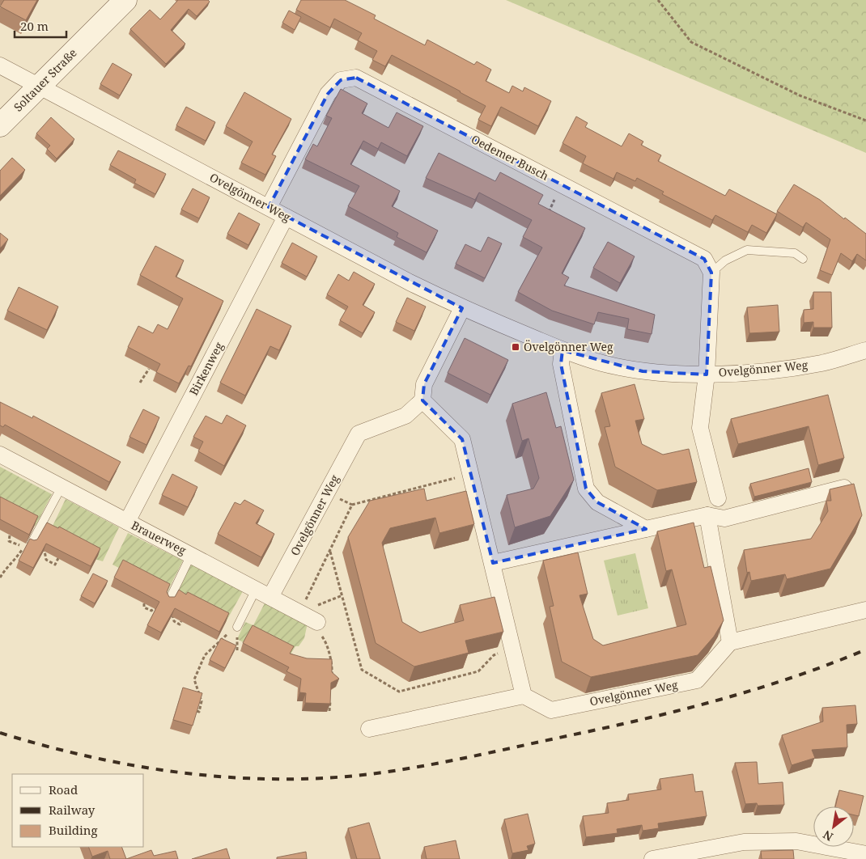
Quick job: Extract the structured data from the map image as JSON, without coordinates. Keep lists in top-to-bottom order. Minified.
{"streets":{"street":["Soltauer Straße","Oedemer Busch","Ovelgönner Weg","Birkenweg","Brauerweg"]},"crossings":[["Soltauer Straße","Ovelgönner Weg"],["Oedemer Busch","Ovelgönner Weg"],["Ovelgönner Weg","Birkenweg"],["Ovelgönner Weg","Brauerweg"],["Birkenweg","Brauerweg"]],"places":{"transit":["Övelgönner Weg"]},"legend":["Road","Railway","Building"],"scale_bar":"20 m","north":"bottom left"}
